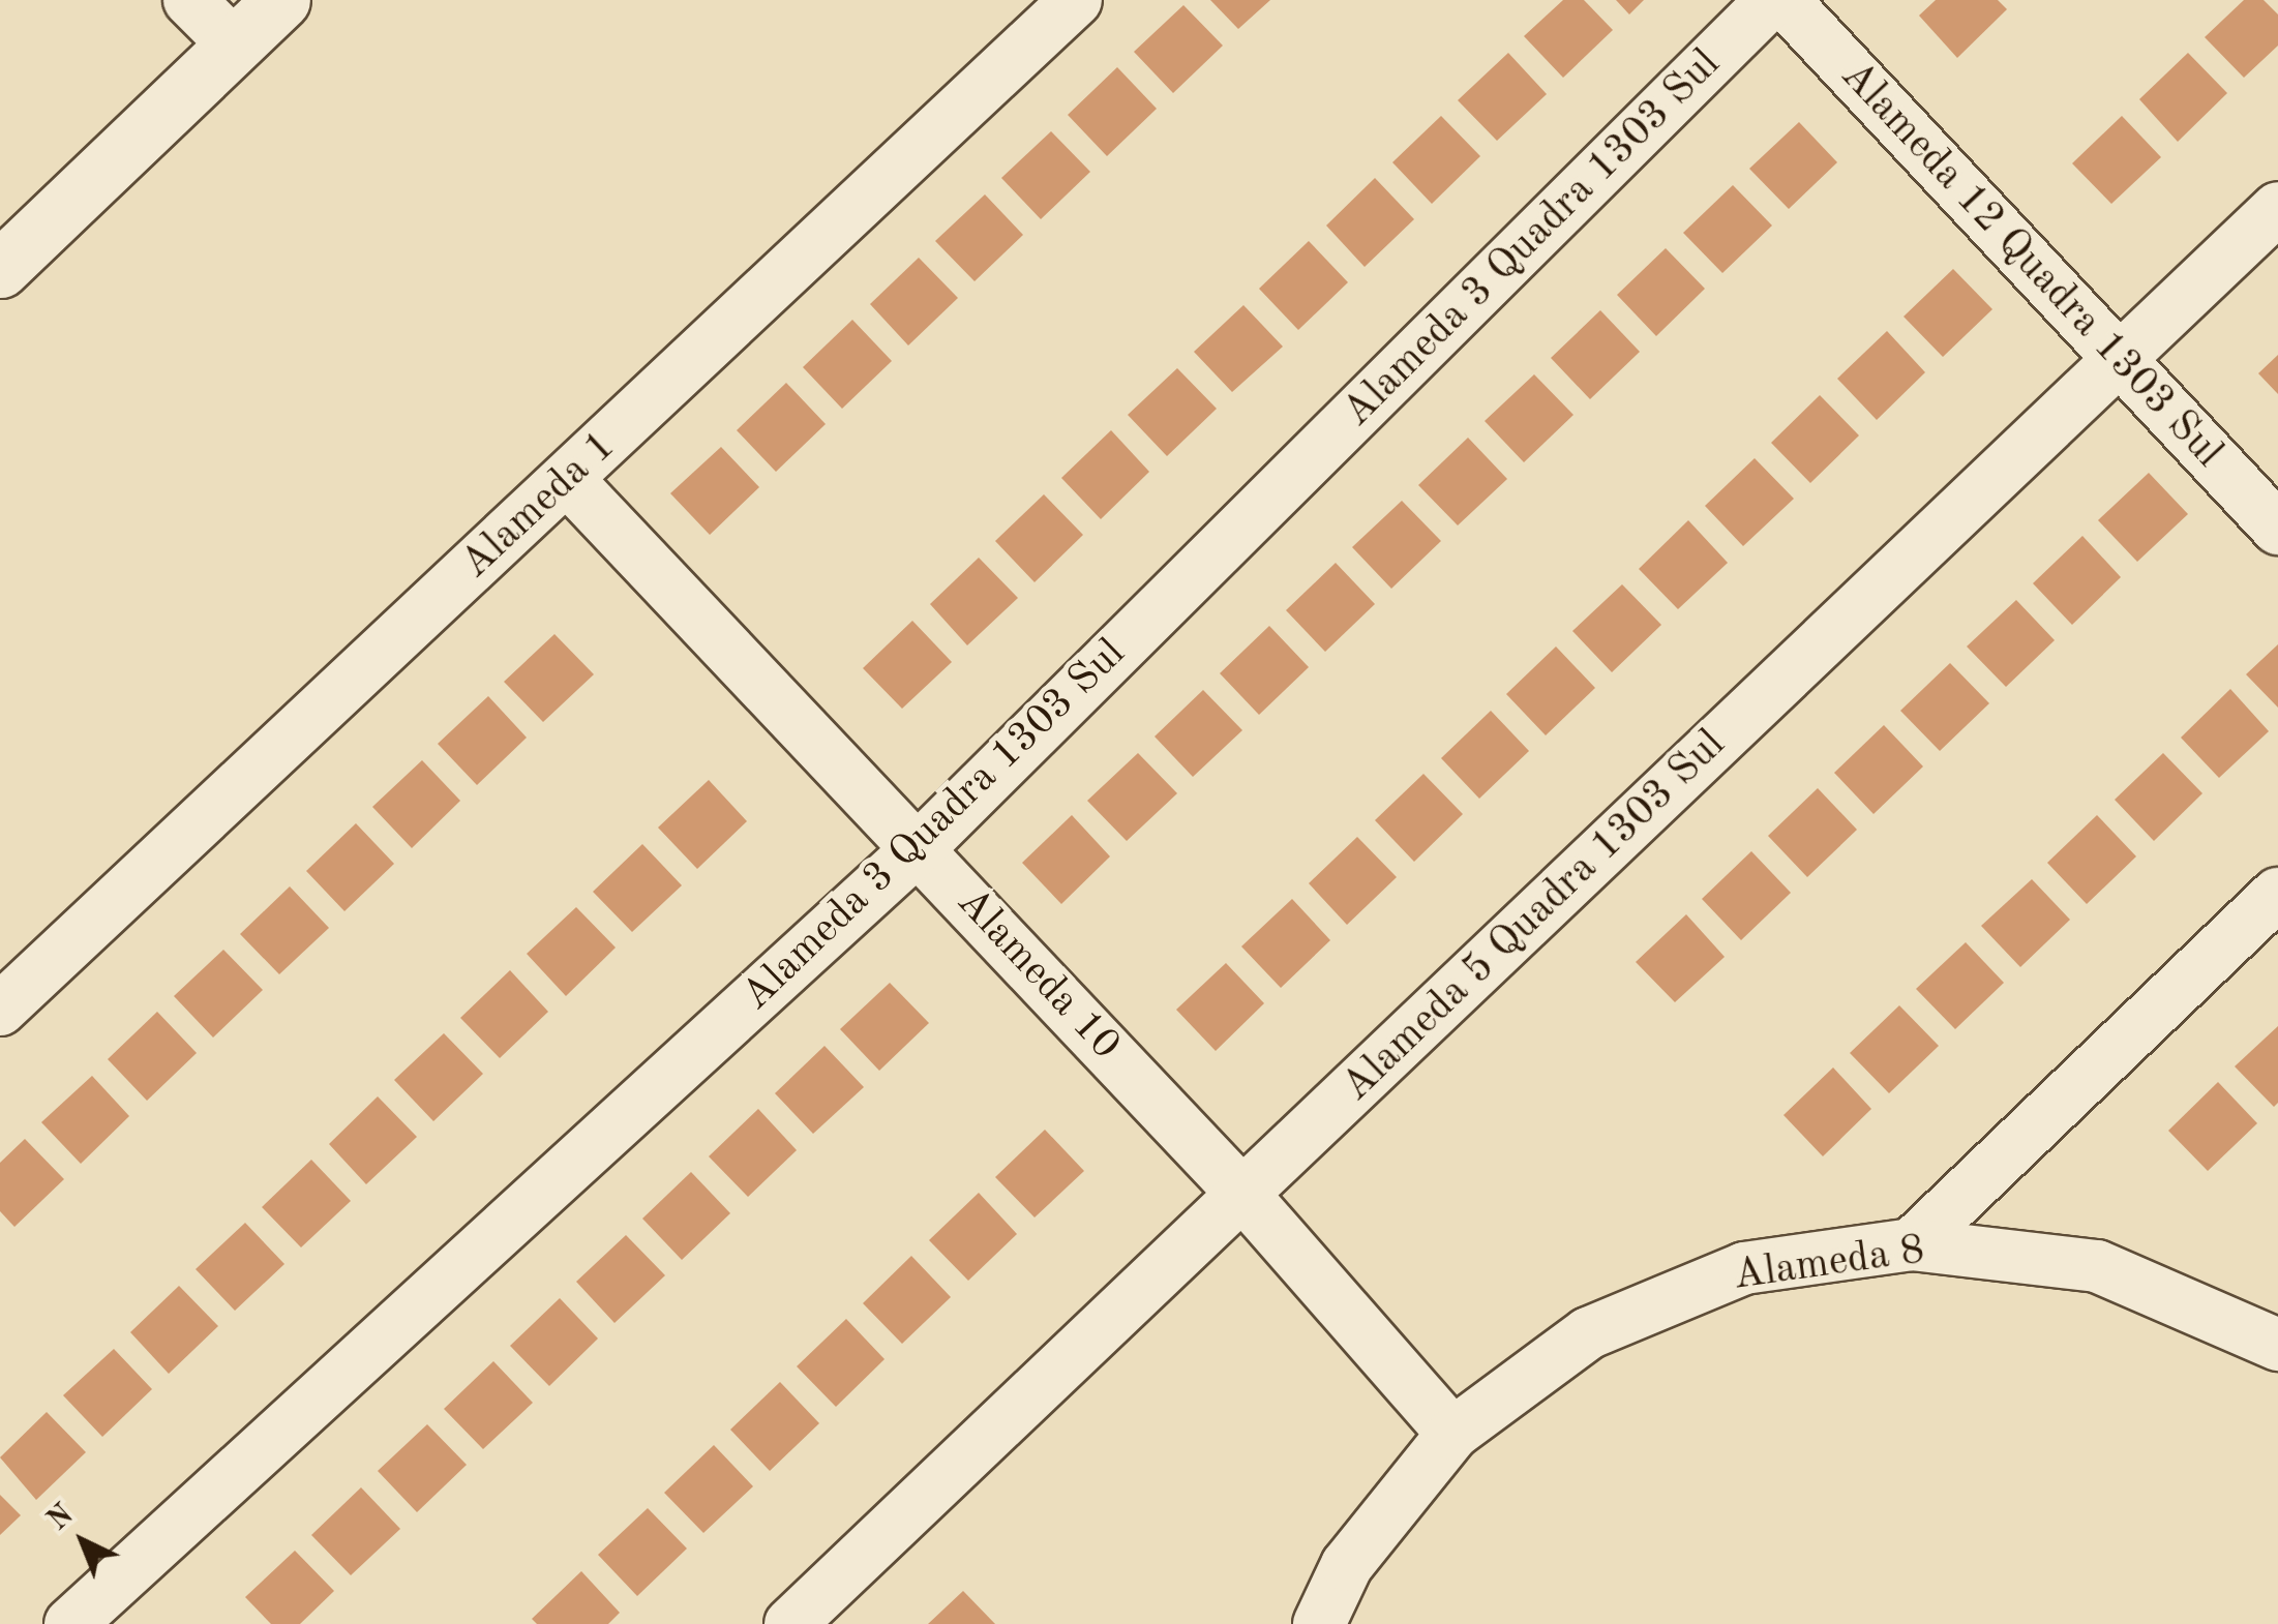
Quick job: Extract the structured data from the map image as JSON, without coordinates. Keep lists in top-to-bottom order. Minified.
{"streets":{"street":["Alameda 3 Quadra 1303 Sul","Alameda 12 Quadra 1303 Sul","Alameda 1","Alameda 5 Quadra 1303 Sul","Alameda 10","Alameda 8"]},"crossings":[["Alameda 3 Quadra 1303 Sul","Alameda 10"],["Alameda 12 Quadra 1303 Sul","Alameda 5 Quadra 1303 Sul"],["Alameda 1","Alameda 10"],["Alameda 5 Quadra 1303 Sul","Alameda 10"],["Alameda 10","Alameda 8"]],"north":"top left"}
